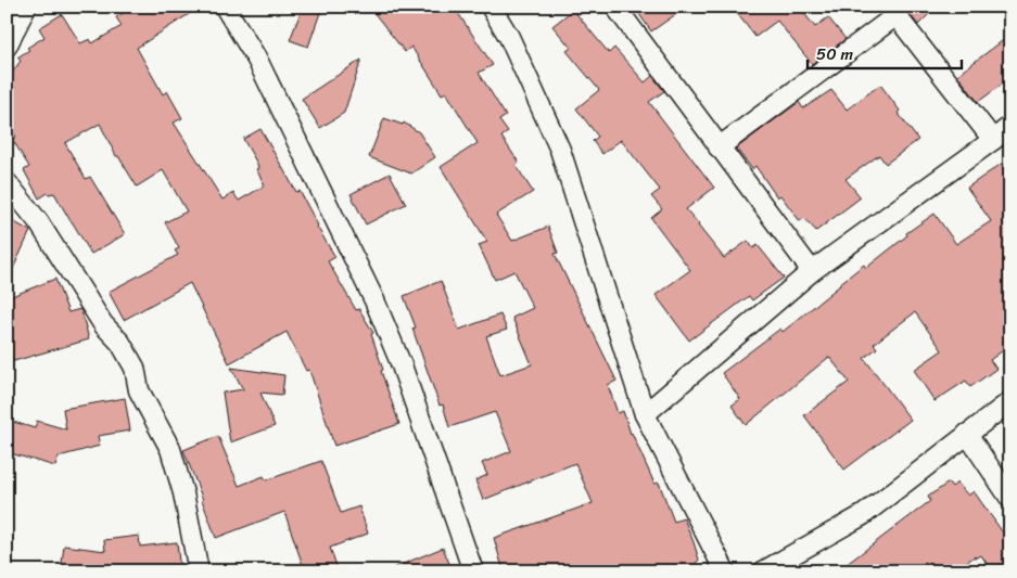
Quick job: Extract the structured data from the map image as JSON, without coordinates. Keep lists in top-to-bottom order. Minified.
{"scale_bar":"50 m"}
